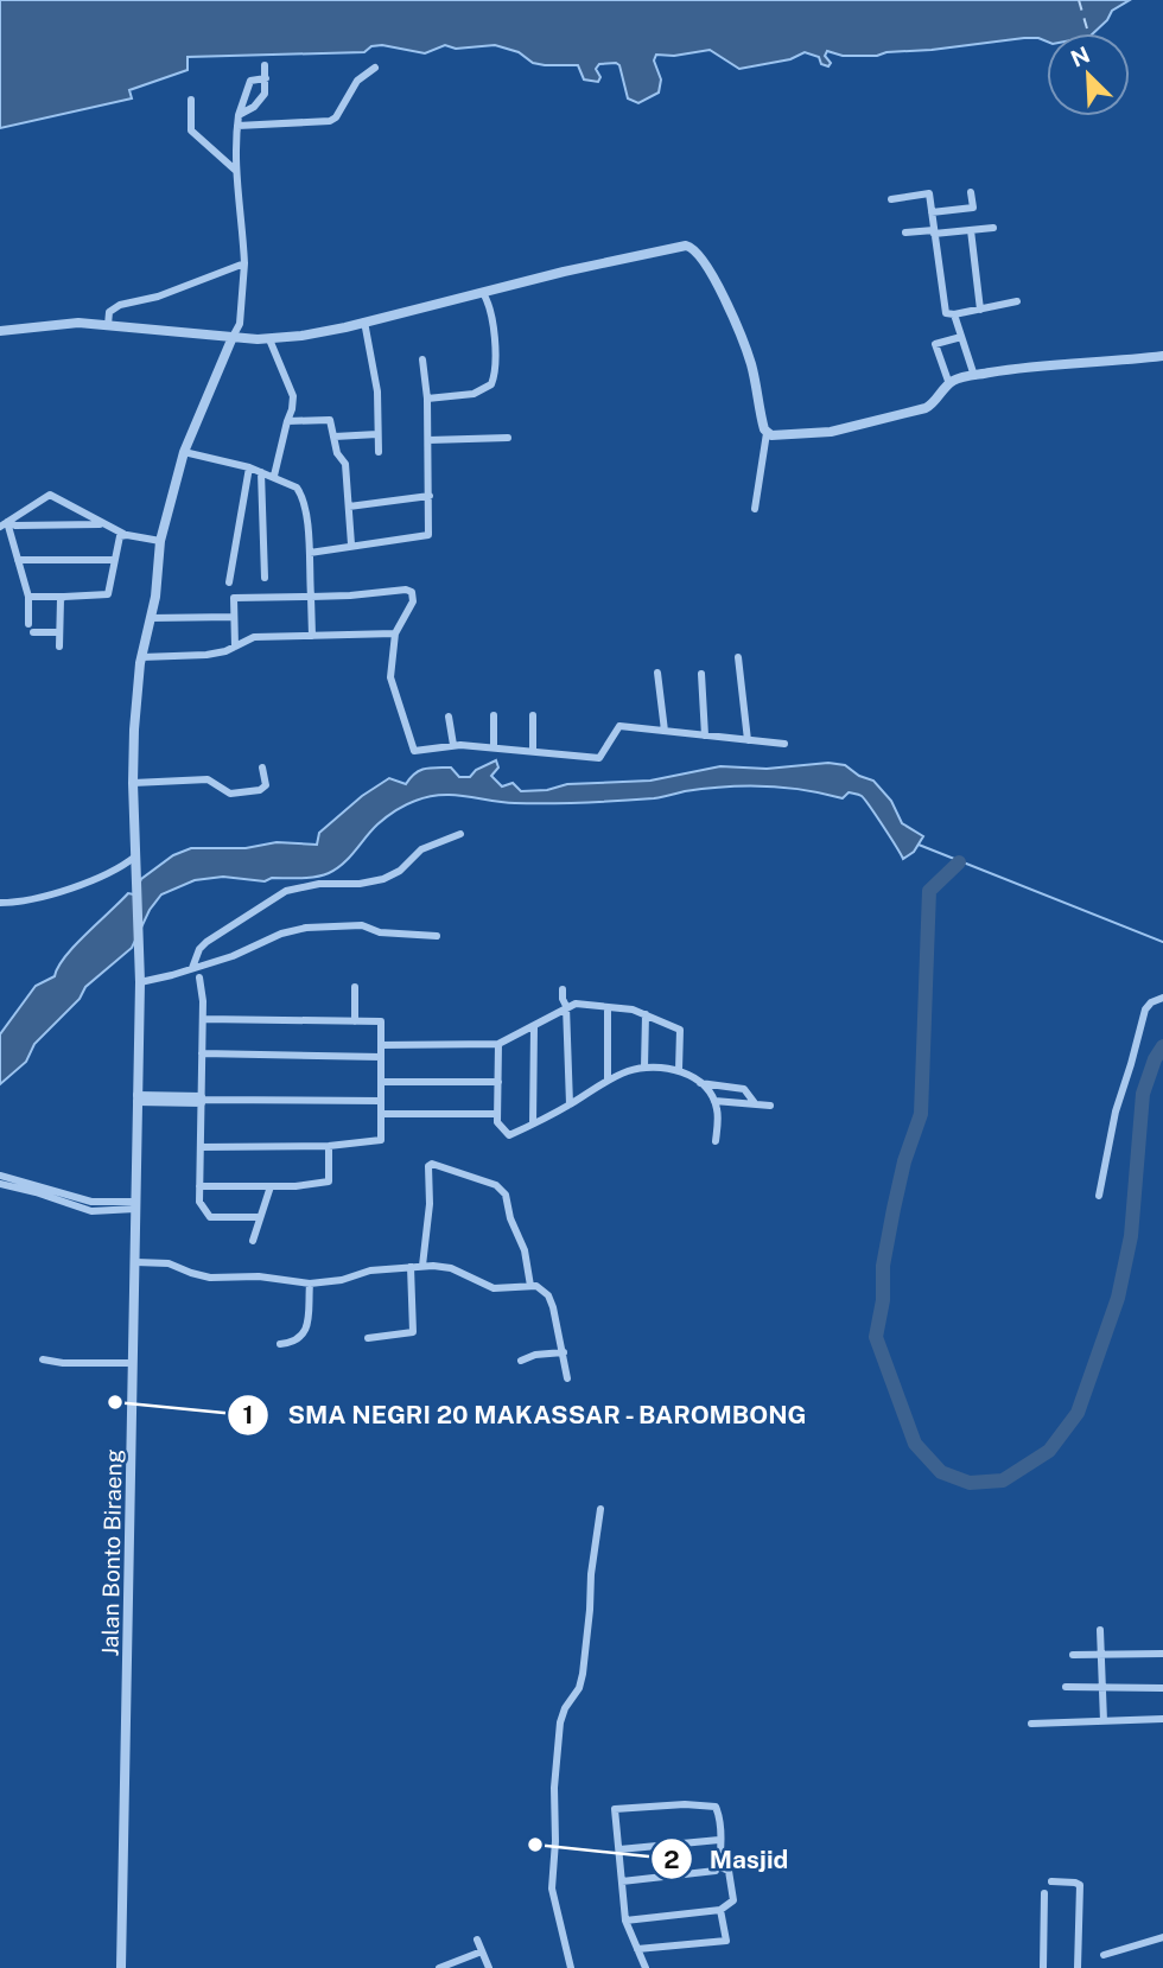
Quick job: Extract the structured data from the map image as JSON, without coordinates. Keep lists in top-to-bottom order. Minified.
{"streets":{"street":["Jalan Bonto Biraeng"]},"places":["SMA NEGRI 20 MAKASSAR - BAROMBONG","Masjid"],"north":"top left"}
